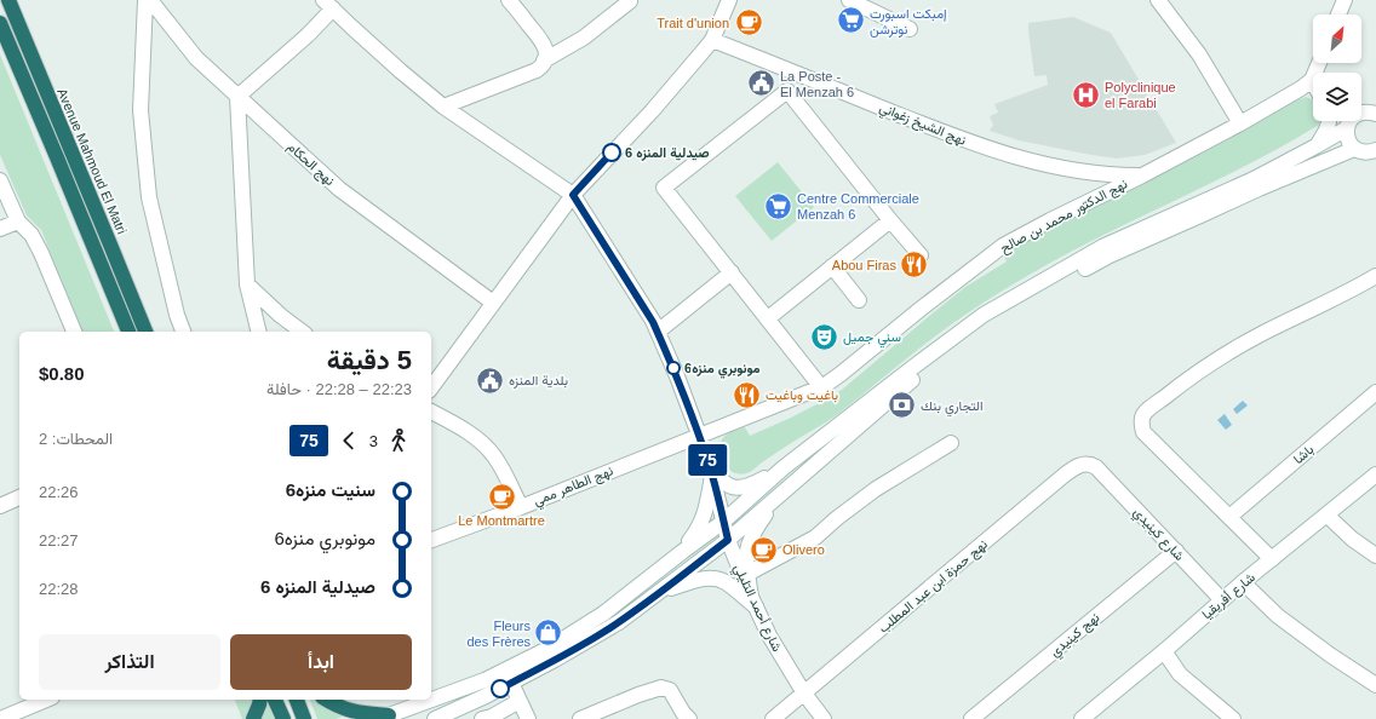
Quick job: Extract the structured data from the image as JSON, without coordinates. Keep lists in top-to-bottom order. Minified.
{"streets":{"highway":["Avenue Mahmoud El Matri"],"street":["نهج الشيخ زغواني","نهج الحكام","نهج الدكتور محمد بن صالح","باشا","نهج الطاهر ممي","شارع كينيدي","نهج حمزة ابن عبد المطلب","شارع أفريقيا","شارع أحمد التليلي","نهج كينيدي"]},"crossings":[["نهج الشيخ زغواني","نهج الدكتور محمد بن صالح"],["نهج الدكتور محمد بن صالح","نهج الطاهر ممي"],["نهج الدكتور محمد بن صالح","شارع أحمد التليلي"],["نهج الطاهر ممي","شارع أحمد التليلي"],["شارع كينيدي","نهج حمزة ابن عبد المطلب"],["شارع كينيدي","شارع أفريقيا"],["شارع كينيدي","نهج كينيدي"],["نهج حمزة ابن عبد المطلب","شارع أحمد التليلي"]],"places":{"supermarket":["إمبكت اسبورت نوترشن","Centre Commerciale Menzah 6"],"cafe":["Trait d'union","Le Montmartre","Olivero"],"public building":["La Poste - El Menzah 6","بلدية المنزه"],"hospital":["Polyclinique el Farabi"],"other":["صيدلية المنزه 6","مونوبري منزه6"],"restaurant":["Abou Firas","باغيت وباغيت"],"theatre":["سني جميل"],"bank":["التجاري بنك"],"shop":["Fleurs des Frères"]},"lines":["bus line 75"],"north":"top right","page":{"on_map":"75","heading":["5 دقيقة","22:23 – 22:28 · حافلة","$0.80"],"legs":["3","75","المحطات: 2"],"list":[{"name":"سنيت منزه6","value":"22:26"},{"name":"مونوبري منزه6","value":"22:27"},{"name":"صيدلية المنزه 6","value":"22:28"}],"buttons":["ابدأ","التذاكر"]}}
